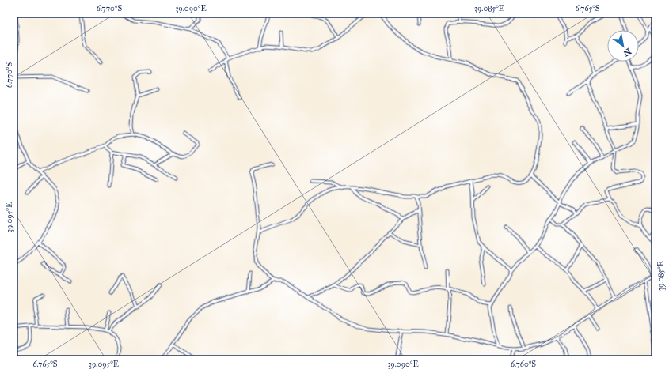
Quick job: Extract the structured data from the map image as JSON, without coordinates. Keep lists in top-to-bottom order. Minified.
{"north":"bottom right","coordinates":["6.770°S","39.090°E","39.085°E","6.765°S","39.095°E","6.760°S"]}
